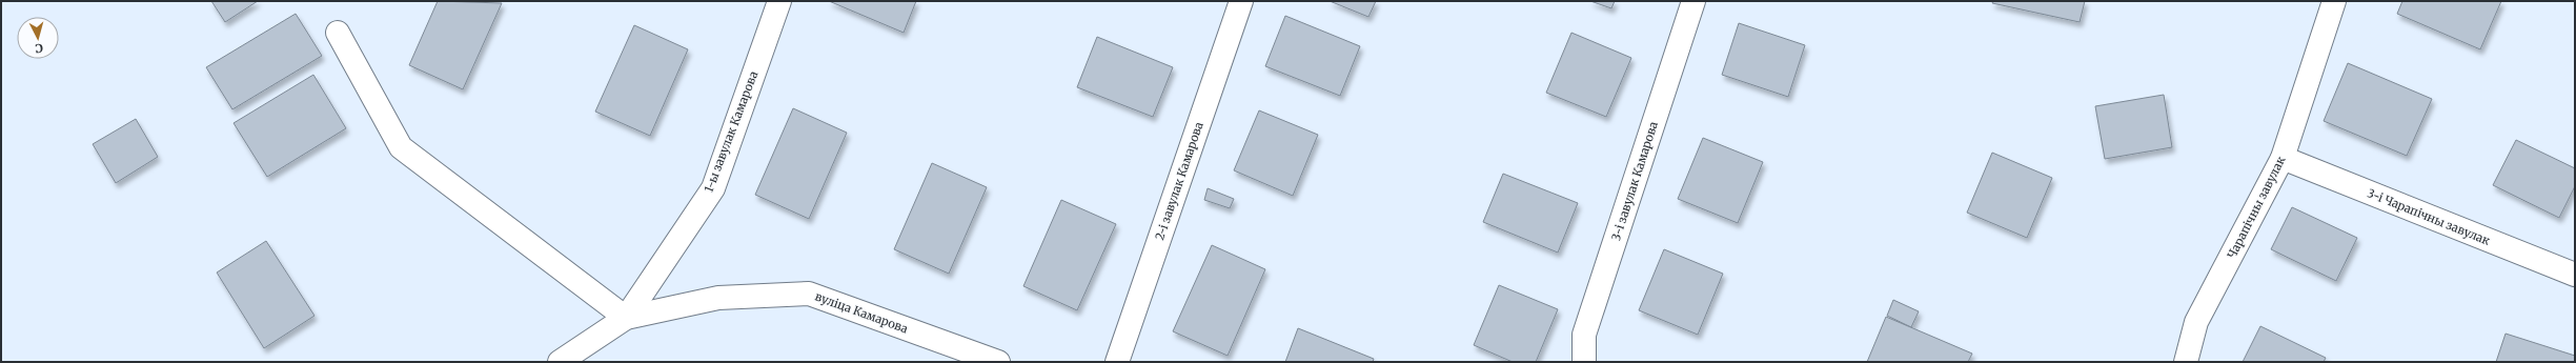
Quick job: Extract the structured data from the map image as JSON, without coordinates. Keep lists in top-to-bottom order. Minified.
{"streets":{"street":["1-ы завулак Камарова","2-і завулак Камарова","3-і завулак Камарова","Чарапічны завулак","3-і Чарапічны завулак","вуліца Камарова"]},"crossings":[["1-ы завулак Камарова","вуліца Камарова"],["Чарапічны завулак","3-і Чарапічны завулак"]],"north":"bottom"}
